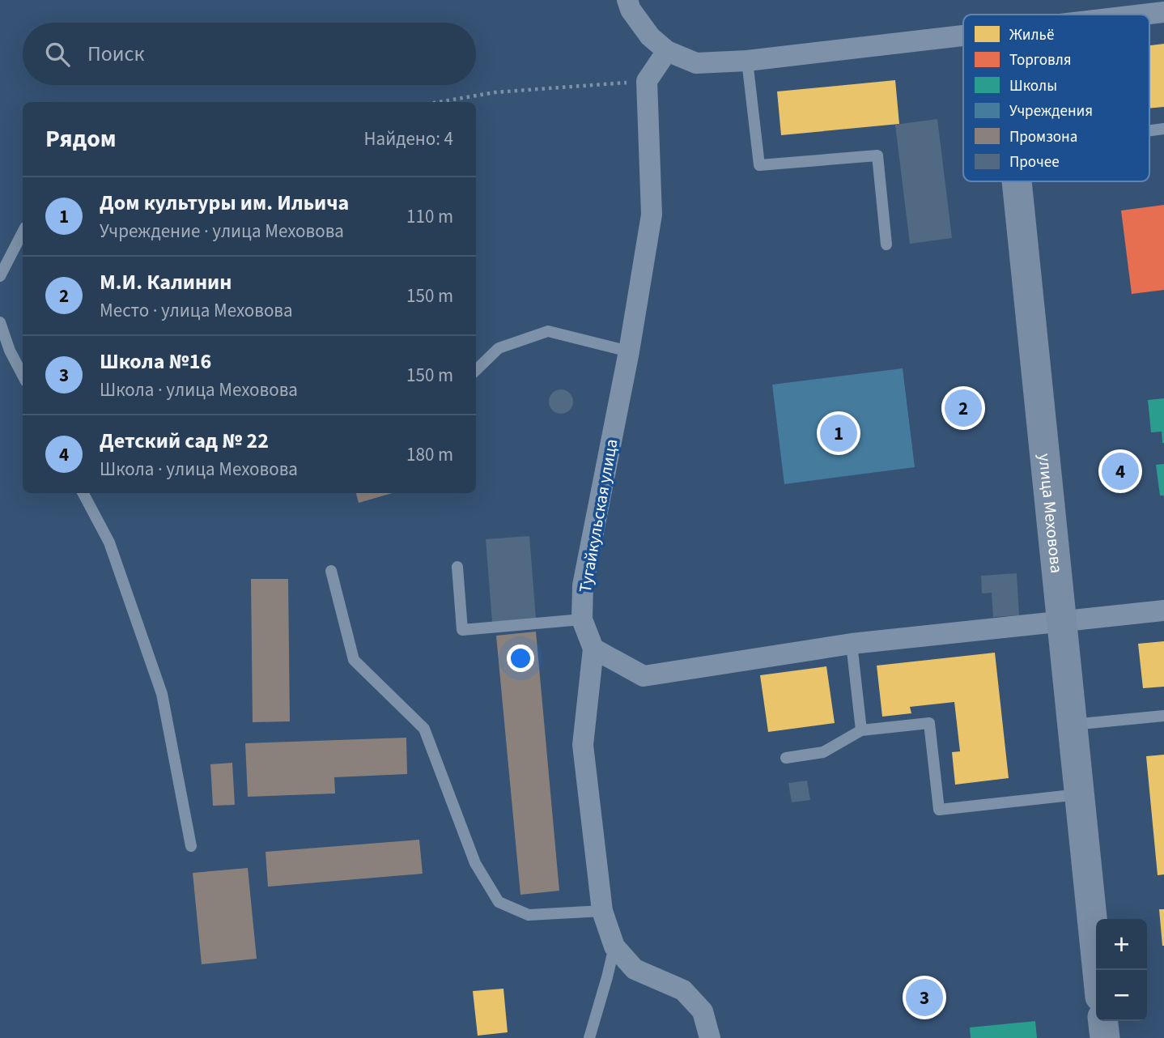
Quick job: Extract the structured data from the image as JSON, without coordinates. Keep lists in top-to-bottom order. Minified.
{"streets":{"street":["улица Меховова","Тугайкульская улица"]},"legend":["Жильё","Торговля","Школы","Учреждения","Промзона","Прочее"],"page":{"search":"Поиск","heading":["Рядом","Найдено: 4"],"list":[{"mark":"1","name":"Дом культуры им. Ильича","note":"Учреждение · улица Меховова","value":"110 m"},{"mark":"2","name":"М.И. Калинин","note":"Место · улица Меховова","value":"150 m"},{"mark":"3","name":"Школа №16","note":"Школа · улица Меховова","value":"150 m"},{"mark":"4","name":"Детский сад № 22","note":"Школа · улица Меховова","value":"180 m"}],"pins":["2","1","4","3"],"map_buttons":["+","−"]}}
